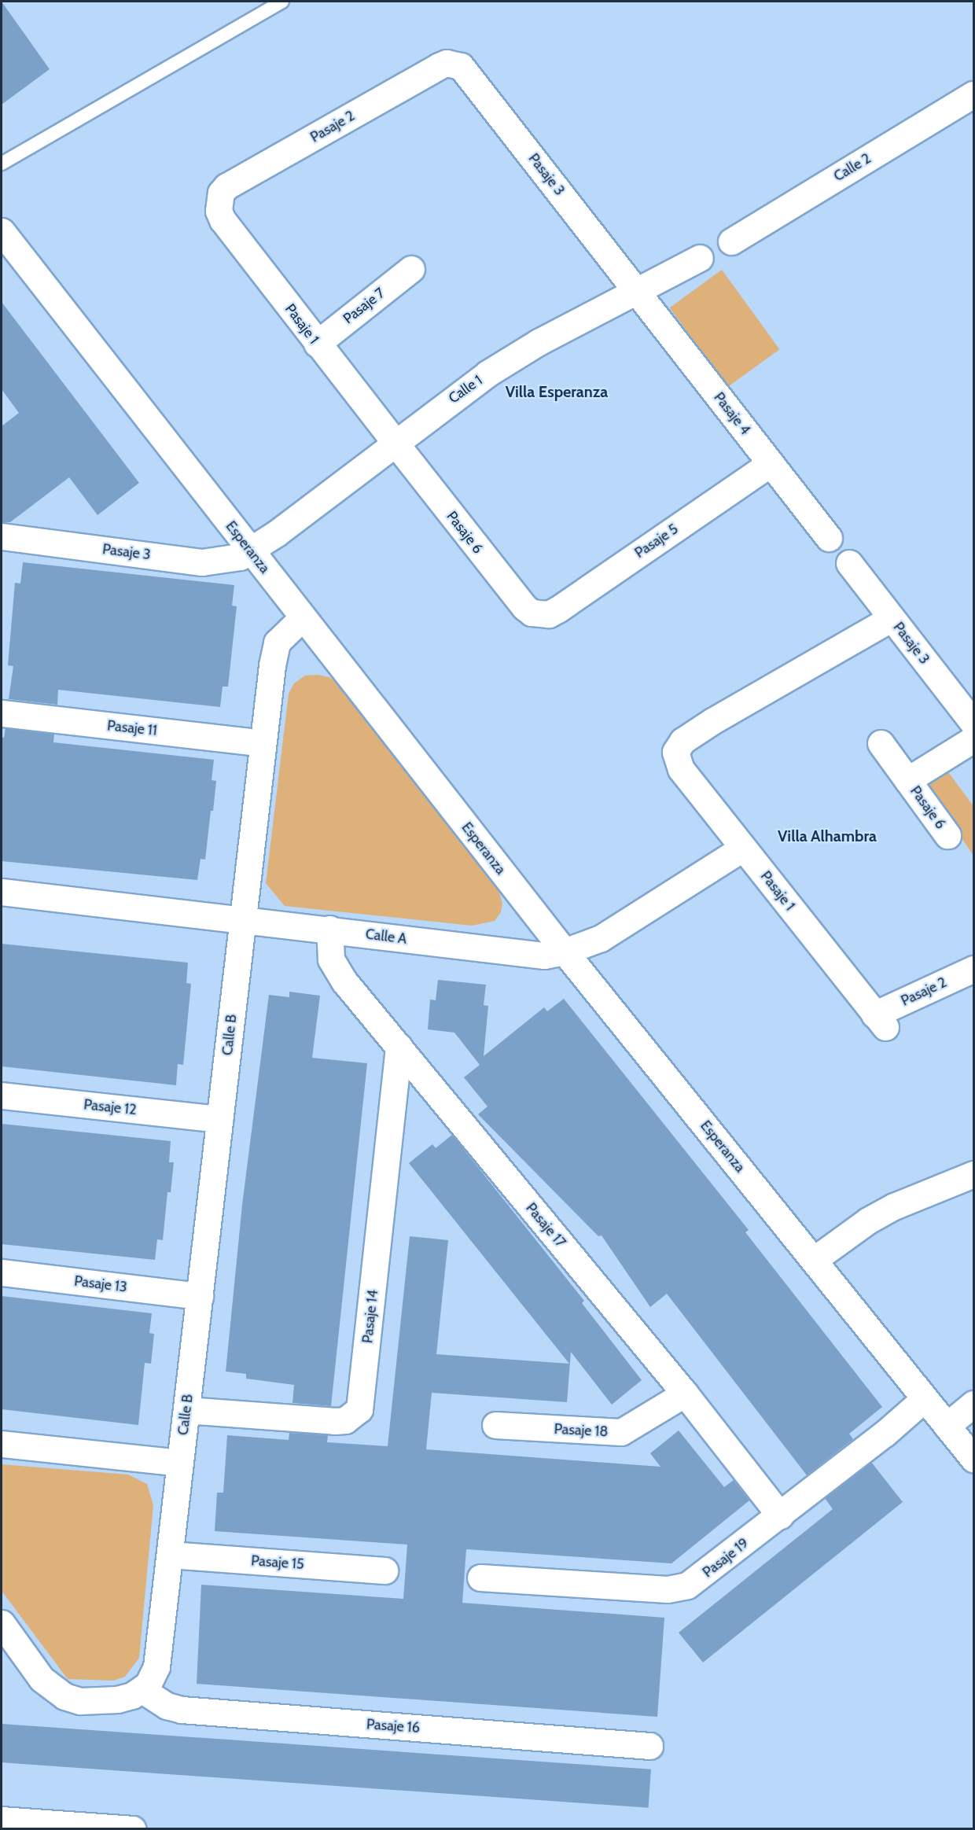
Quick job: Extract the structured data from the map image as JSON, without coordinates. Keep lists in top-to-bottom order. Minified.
{"streets":{"street":["Pasaje 2","Calle 2","Pasaje 3","Pasaje 7","Pasaje 1","Calle 1","Pasaje 4","Pasaje 6","Pasaje 5","Esperanza","Pasaje 11","Calle A","Calle B","Pasaje 12","Pasaje 17","Pasaje 13","Pasaje 14","Pasaje 18","Pasaje 19","Pasaje 15","Pasaje 16"]},"crossings":[["Pasaje 2","Pasaje 3"],["Pasaje 2","Pasaje 1"],["Pasaje 3","Pasaje 1"],["Pasaje 3","Calle 1"],["Pasaje 3","Pasaje 4"],["Pasaje 3","Esperanza"],["Pasaje 7","Pasaje 1"],["Pasaje 1","Calle 1"],["Pasaje 1","Pasaje 6"],["Pasaje 1","Calle A"],["Calle 1","Pasaje 4"],["Calle 1","Pasaje 6"],["Calle 1","Esperanza"],["Pasaje 4","Pasaje 5"],["Pasaje 6","Pasaje 5"],["Esperanza","Calle A"],["Esperanza","Calle B"],["Esperanza","Pasaje 19"],["Pasaje 11","Calle B"],["Calle A","Calle B"],["Calle A","Pasaje 17"],["Calle B","Pasaje 12"],["Calle B","Pasaje 13"],["Calle B","Pasaje 14"],["Calle B","Pasaje 15"],["Calle B","Pasaje 16"],["Pasaje 17","Pasaje 14"],["Pasaje 17","Pasaje 18"],["Pasaje 17","Pasaje 19"]],"districts":["Villa Esperanza","Villa Alhambra"]}
